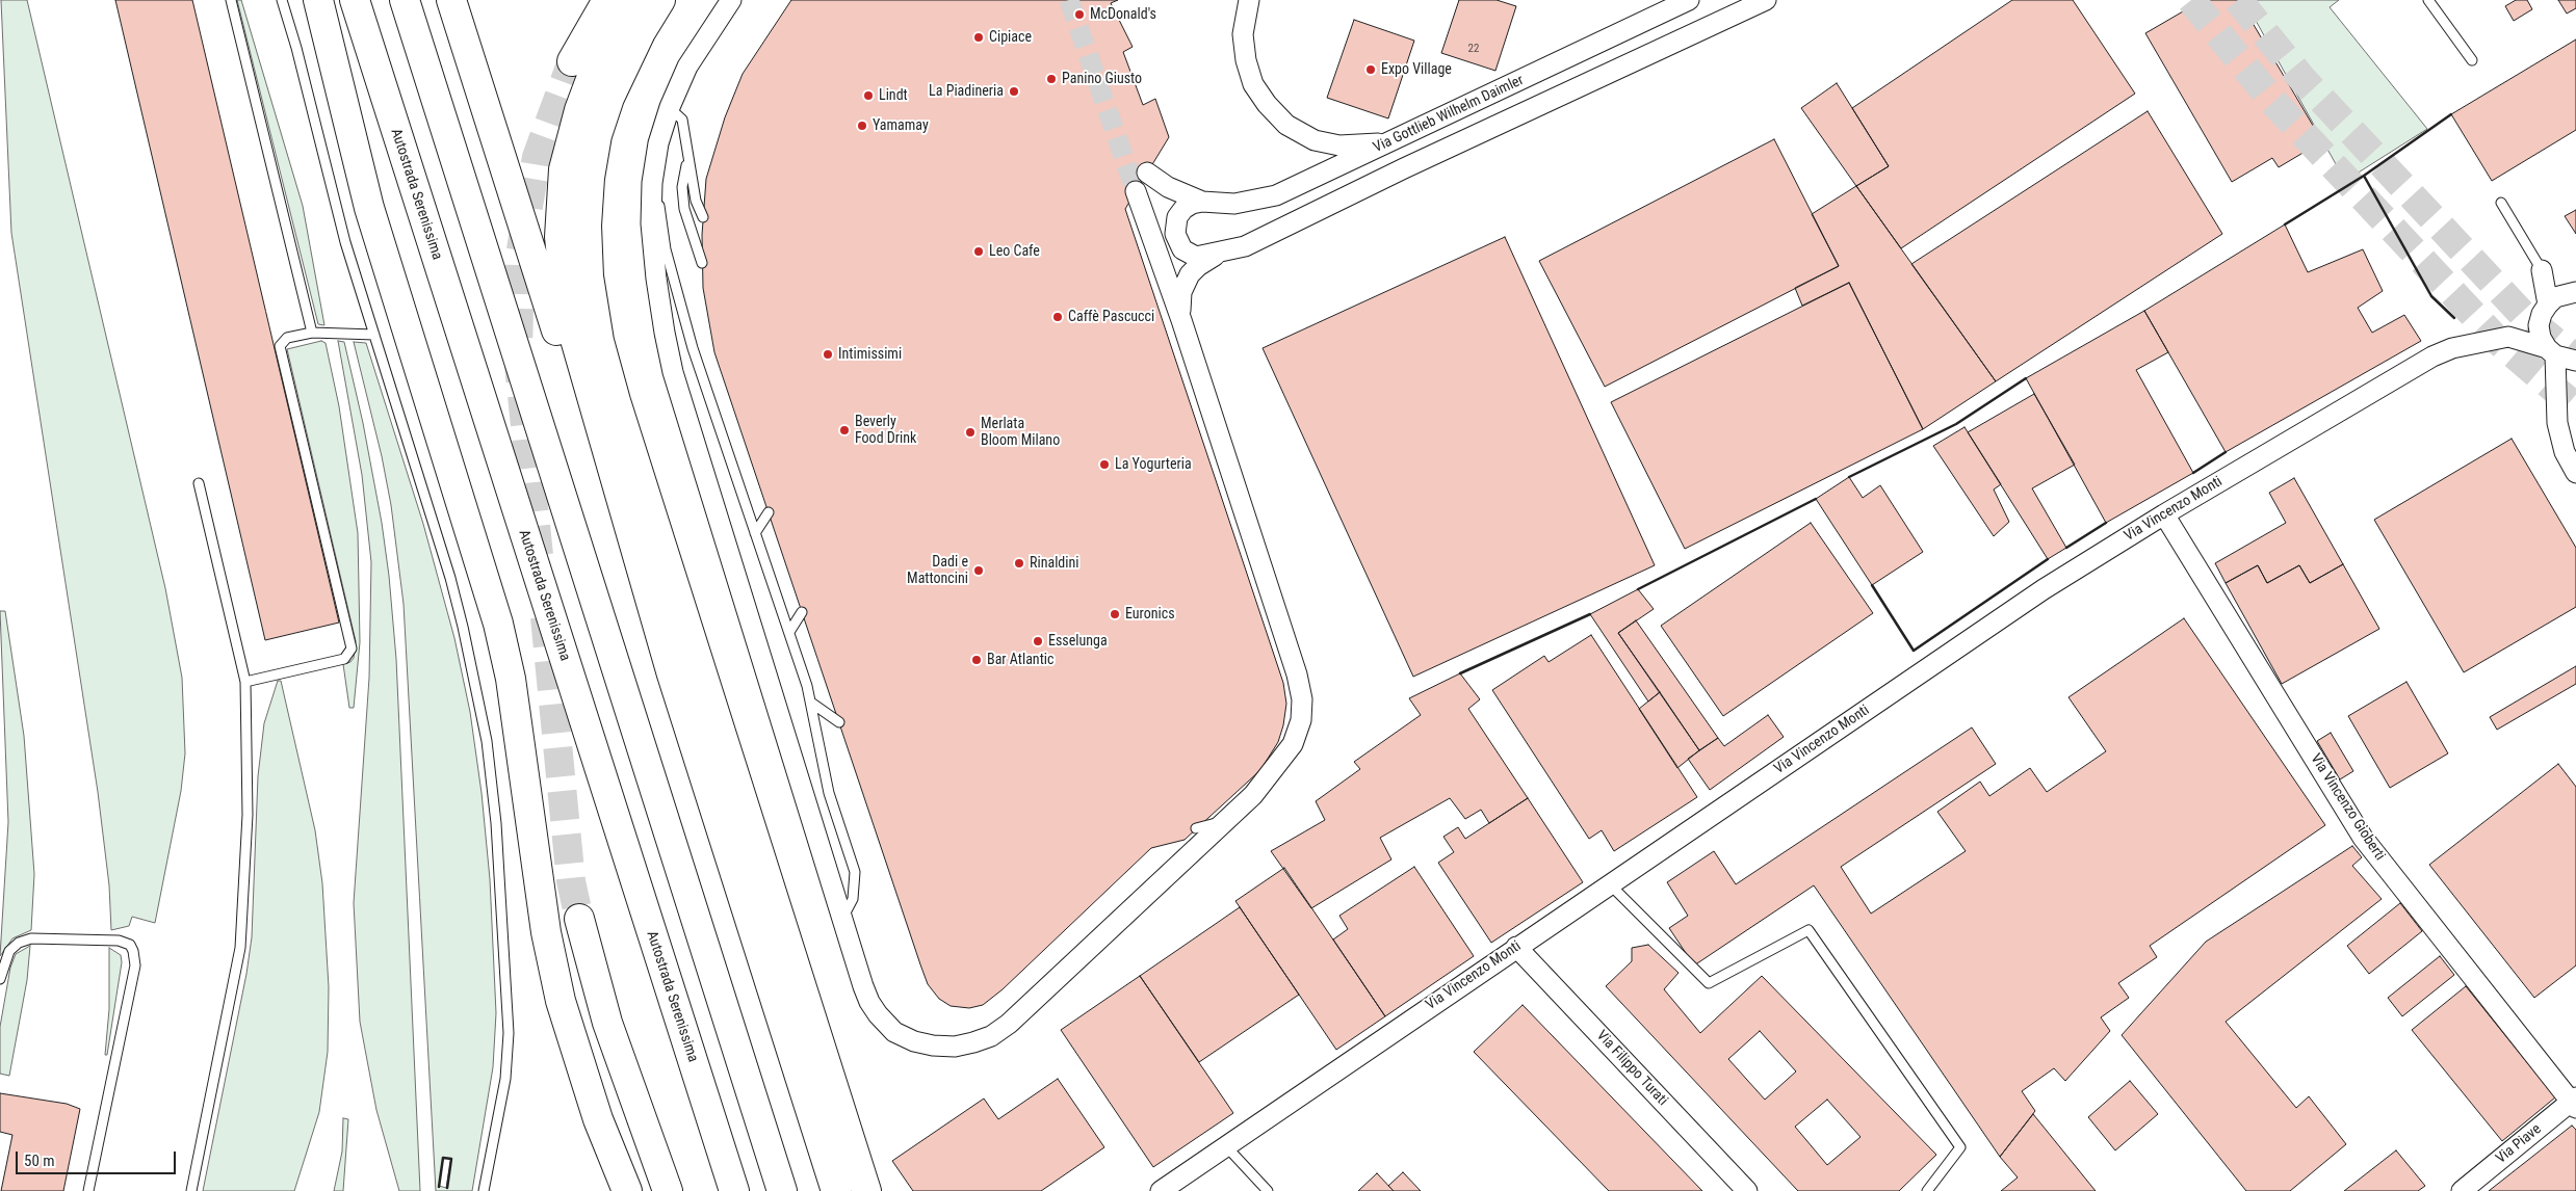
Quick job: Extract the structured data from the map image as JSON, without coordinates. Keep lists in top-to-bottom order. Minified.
{"streets":{"highway":["Autostrada Serenissima"],"street":["Via Gottlieb Wilhelm Daimler","Via Vincenzo Monti","Via Vincenzo Gioberti","Via Filippo Turati","Via Piave"]},"crossings":[["Via Vincenzo Monti","Via Vincenzo Gioberti"],["Via Vincenzo Monti","Via Filippo Turati"],["Via Vincenzo Gioberti","Via Piave"]],"places":["McDonald's","Cipiace","Expo Village","Panino Giusto","La Piadineria","Lindt","Yamamay","Leo Cafe","Caffè Pascucci","Intimissimi","Beverly Food Drink","Merlata Bloom Milano","La Yogurteria","Rinaldini","Dadi e Mattoncini","Euronics","Esselunga","Bar Atlantic"],"house_numbers":["22"],"scale_bar":"50 m"}
